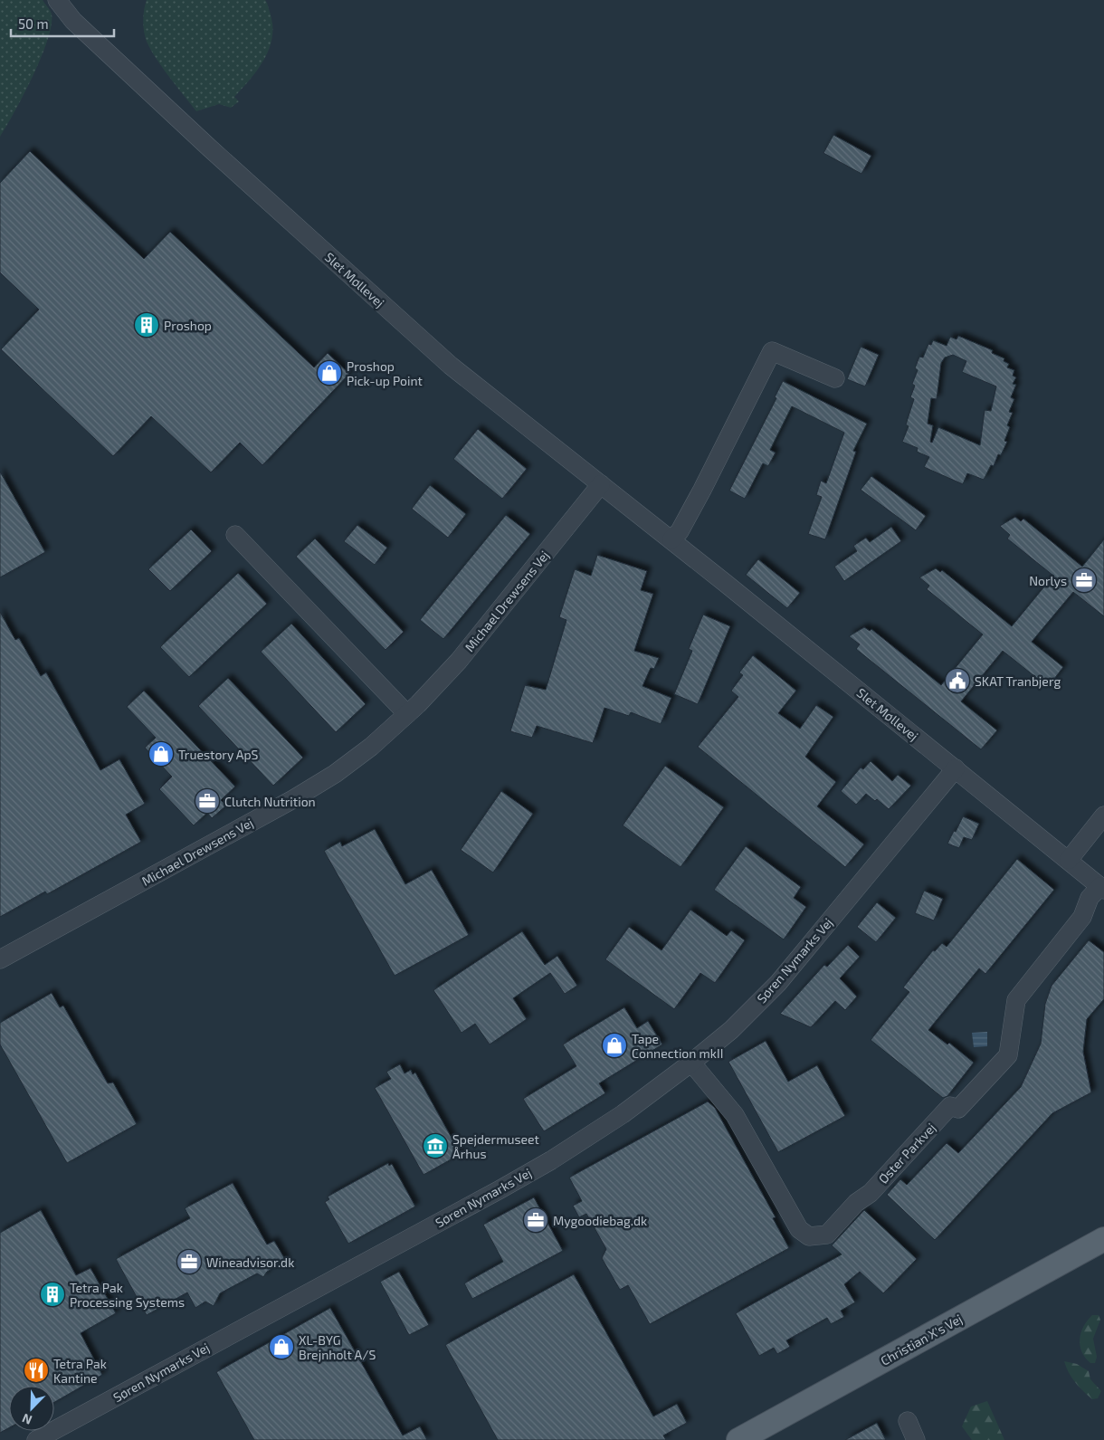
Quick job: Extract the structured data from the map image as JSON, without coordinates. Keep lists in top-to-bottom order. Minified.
{"streets":{"main road":["Christian X's Vej"],"street":["Slet Møllevej","Michael Drewsens Vej","Søren Nymarks Vej","Øster Parkvej"]},"crossings":[["Slet Møllevej","Michael Drewsens Vej"],["Slet Møllevej","Søren Nymarks Vej"],["Slet Møllevej","Øster Parkvej"],["Søren Nymarks Vej","Øster Parkvej"]],"places":{"building":["Proshop","Tetra Pak Processing Systems"],"shop":["Proshop Pick-up Point","Truestory ApS","Tape Connection mkII","XL-BYG Brejnholt A/S"],"office":["Norlys","Clutch Nutrition","Mygoodiebag.dk","Wineadvisor.dk"],"public building":["SKAT Tranbjerg"],"museum":["Spejdermuseet Århus"],"restaurant":["Tetra Pak Kantine"]},"scale_bar":"50 m","north":"bottom left"}
